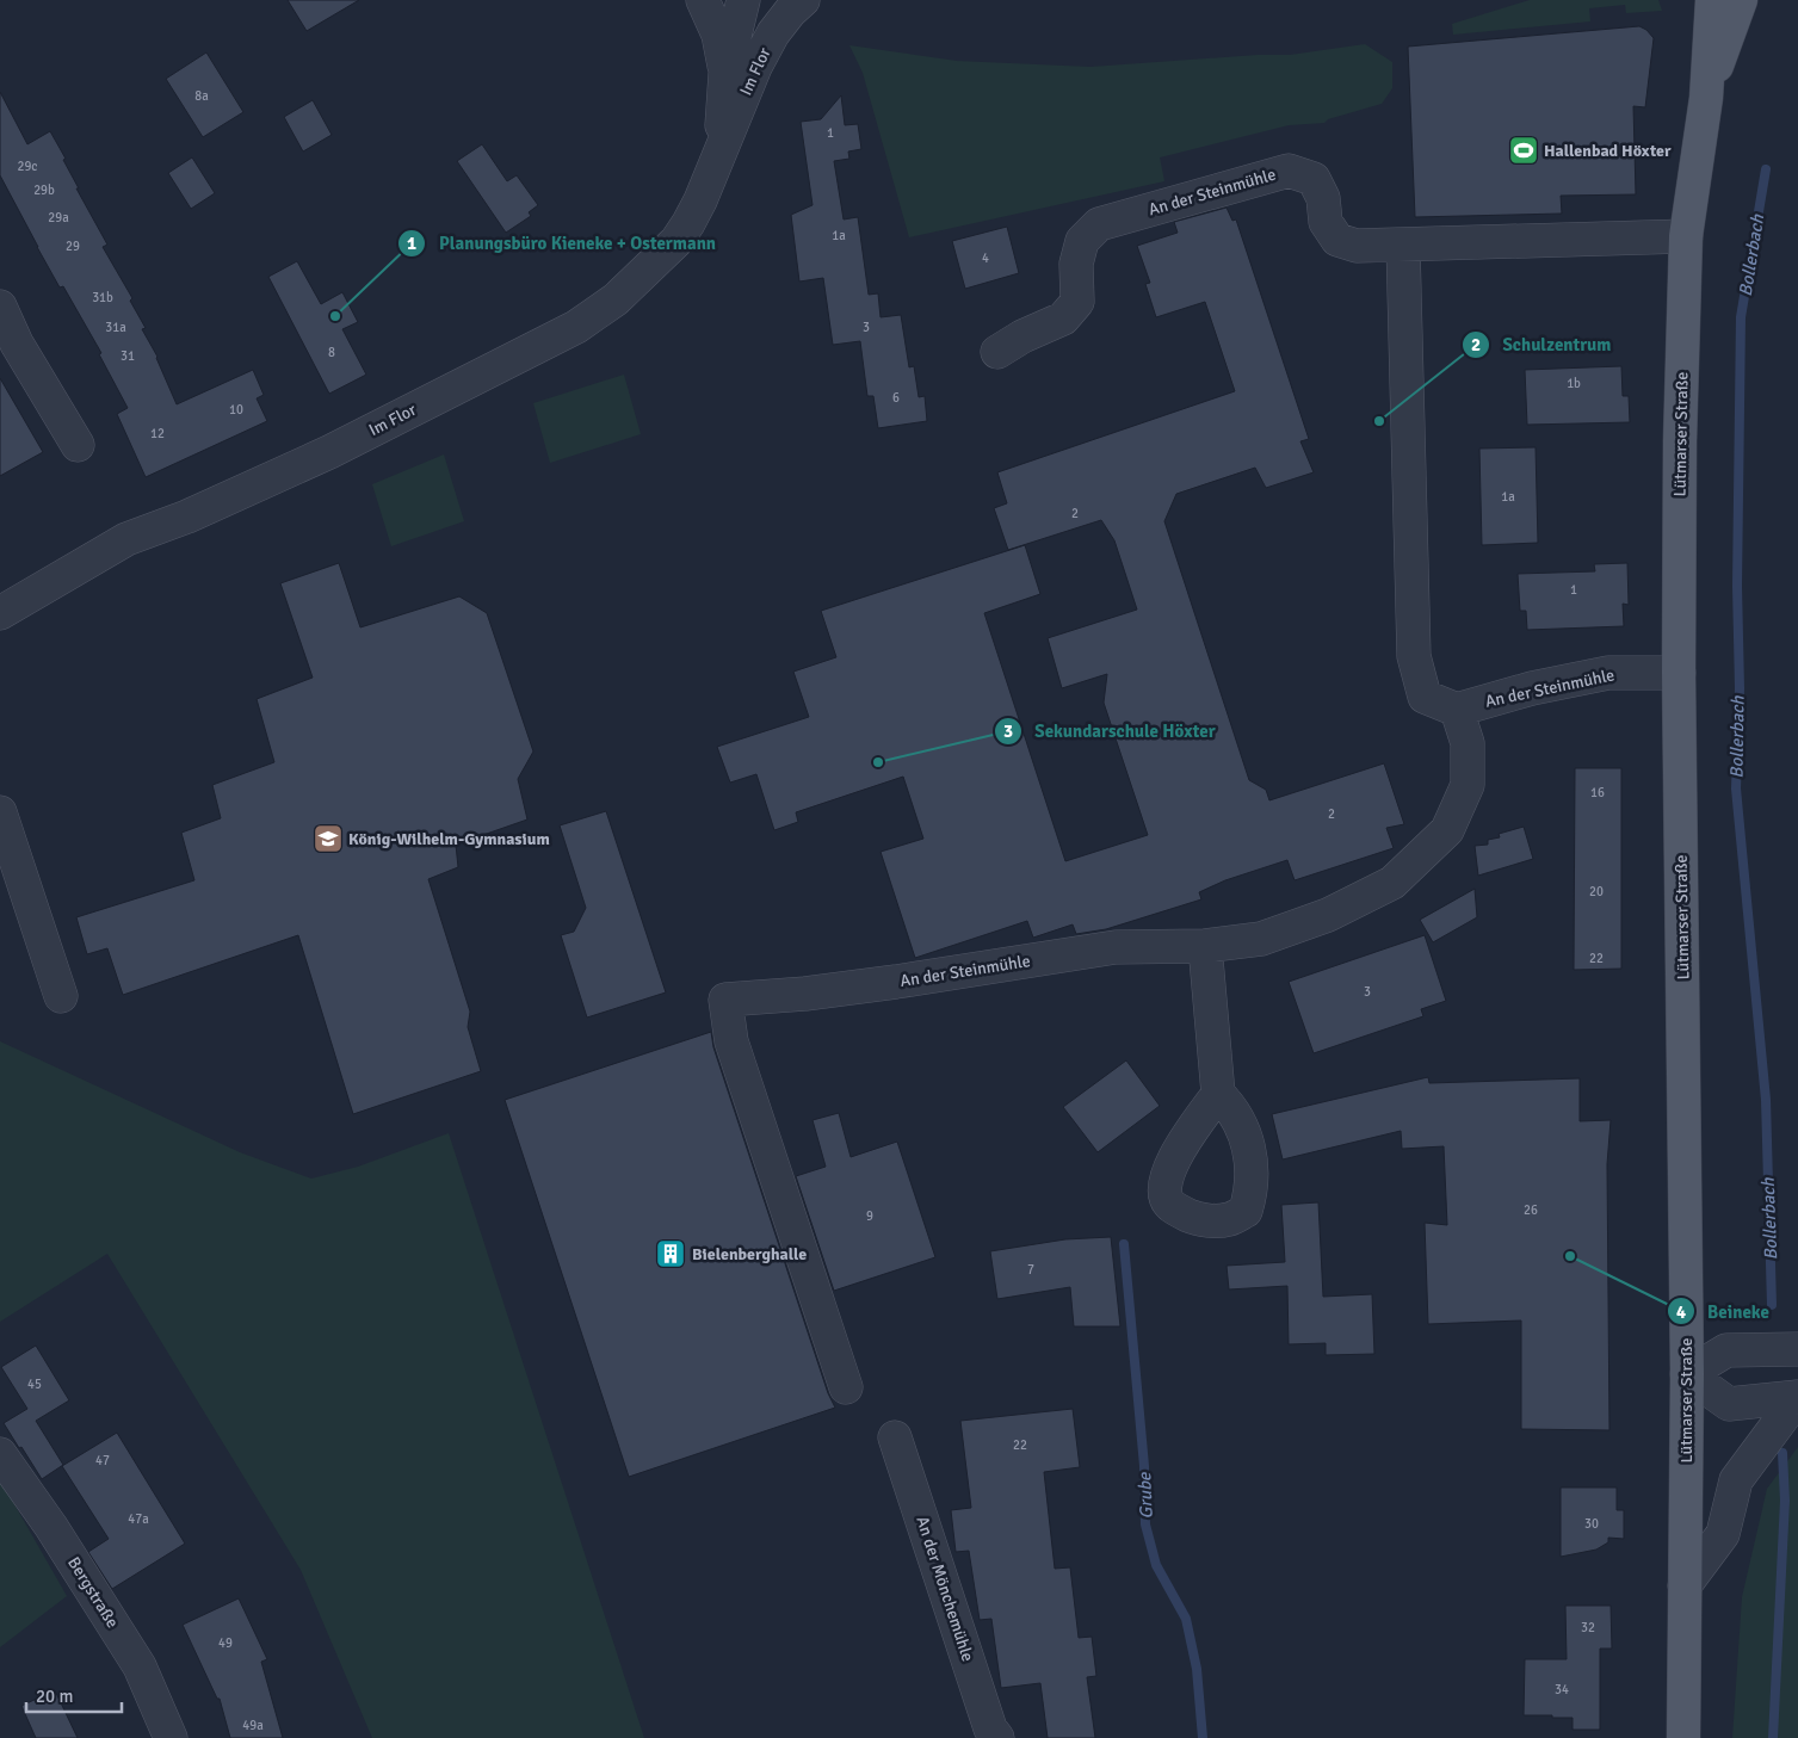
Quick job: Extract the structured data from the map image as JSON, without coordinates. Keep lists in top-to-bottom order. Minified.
{"streets":{"main road":["Lütmarser Straße"],"street":["Im Flor","An der Steinmühle","An der Mönchemühle","Bergstraße"]},"crossings":[["An der Steinmühle","Lütmarser Straße"]],"water":["Bollerbach","Grube"],"places":{"sports":["Hallenbad Höxter"],"other":["Planungsbüro Kieneke + Ostermann","Schulzentrum","Sekundarschule Höxter","Beineke"],"school or university":["König-Wilhelm-Gymnasium"],"building":["Bielenberghalle"]},"house_numbers":["8a","1","29c","29b","29a","1a","29","4","31b","31a","3","8","31","1b","6","10","12","1a","2","1","16","2","20","22","3","26","9","7","45","22","47","47a","30","32","49","34","49a"],"scale_bar":"20 m"}
